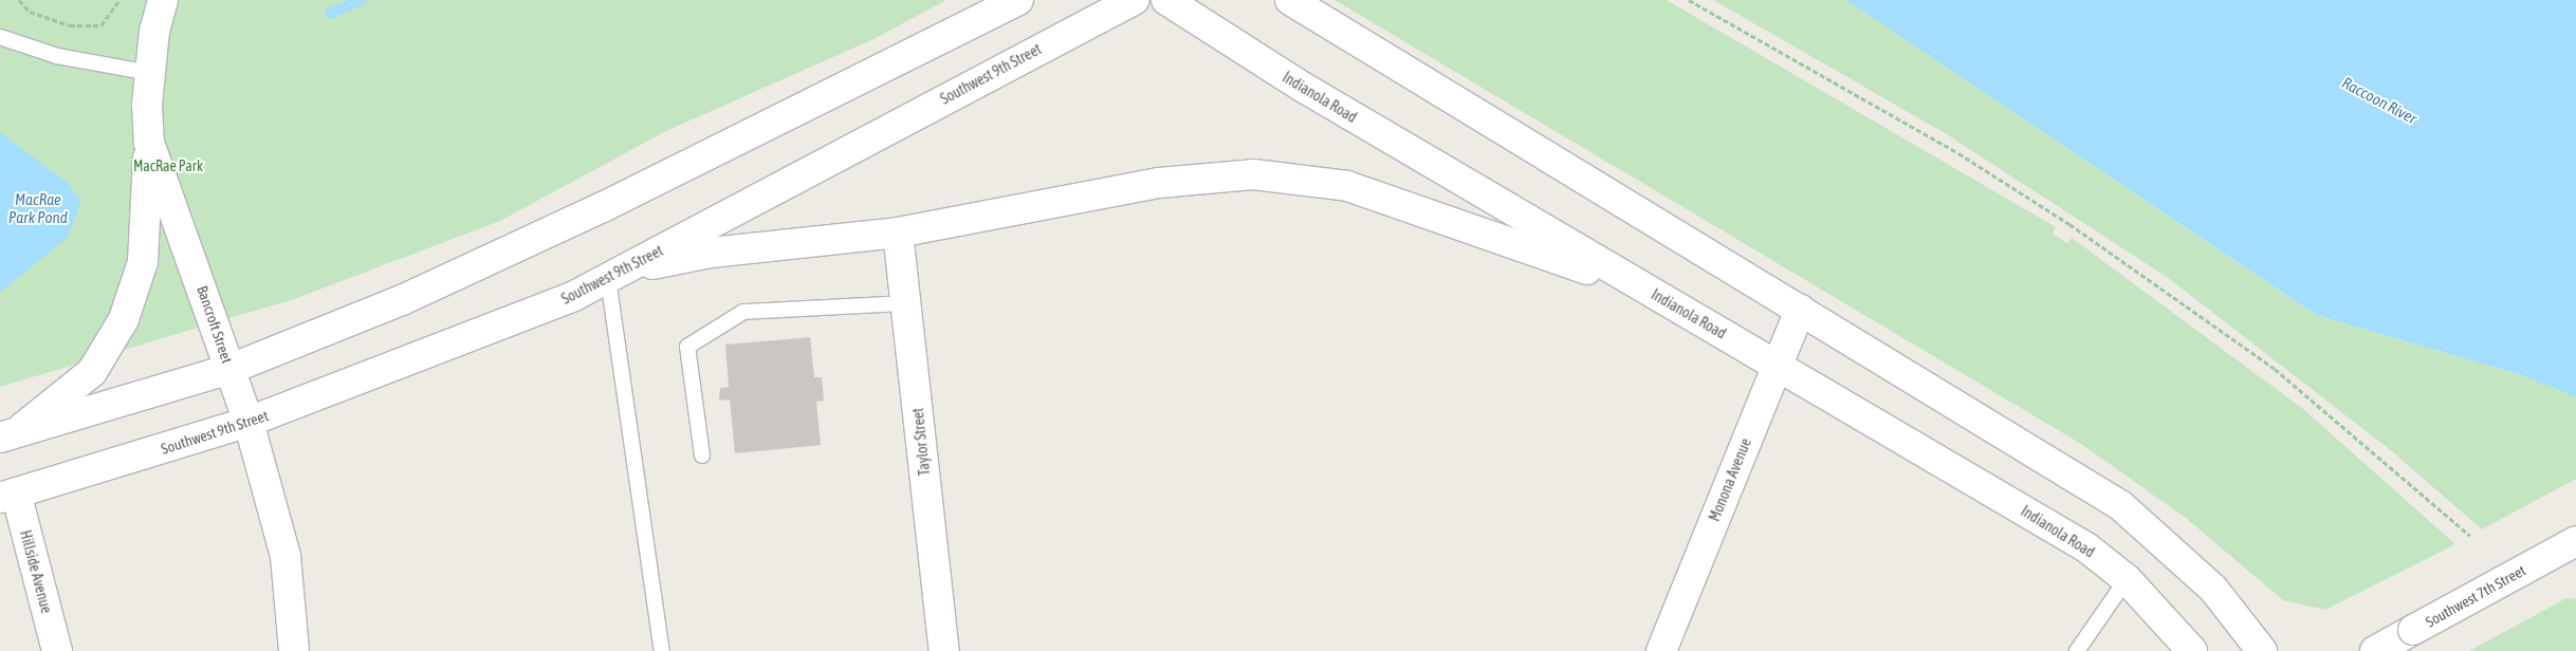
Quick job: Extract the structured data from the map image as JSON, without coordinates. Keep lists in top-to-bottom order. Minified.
{"streets":{"main road":["Southwest 9th Street","Indianola Road","Bancroft Street","Taylor Street","Monona Avenue","Hillside Avenue","Southwest 7th Street"]},"crossings":[["Southwest 9th Street","Bancroft Street"],["Southwest 9th Street","Hillside Avenue"],["Indianola Road","Monona Avenue"]],"water":["Raccoon River","MacRae Park Pond"],"parks":["MacRae Park"]}
